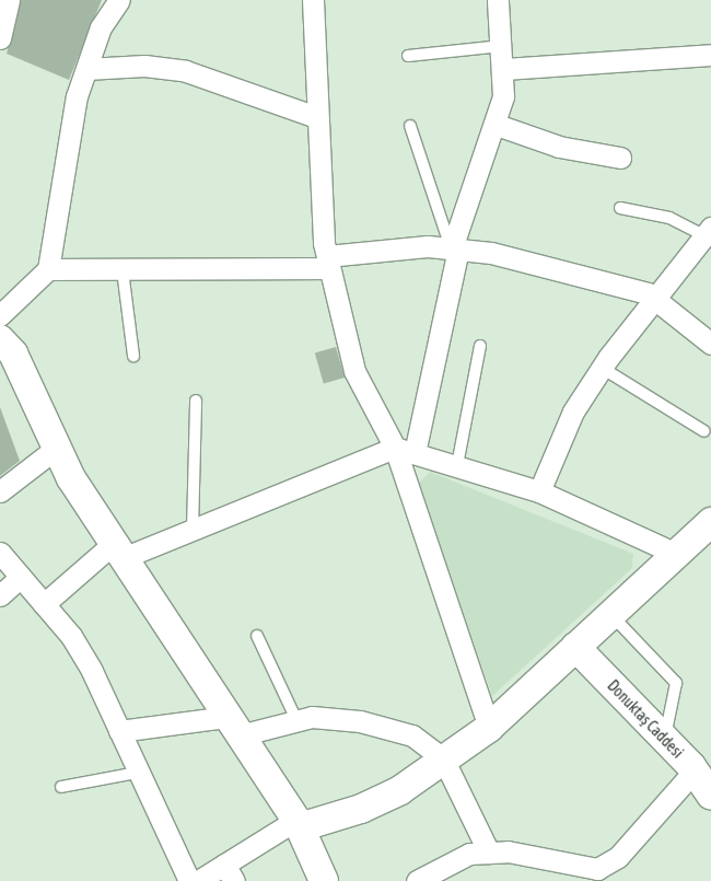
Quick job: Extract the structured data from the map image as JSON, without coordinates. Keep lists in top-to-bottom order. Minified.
{"streets":{"street":["Donuktaş Caddesi"]}}
